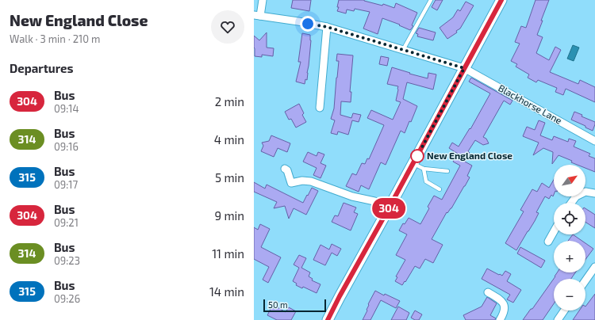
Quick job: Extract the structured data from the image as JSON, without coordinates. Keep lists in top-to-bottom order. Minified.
{"streets":{"street":["Blackhorse Lane"]},"places":["New England Close"],"lines":["bus line 304"],"scale_bar":"50 m","north":"top right","page":{"heading":[["New England Close","Walk · 3 min · 210 m"],"Departures"],"on_map":"304","list":[{"mark":"304","name":"Bus","note":"09:14","value":"2 min"},{"mark":"314","name":"Bus","note":"09:16","value":"4 min"},{"mark":"315","name":"Bus","note":"09:17","value":"5 min"},{"mark":"304","name":"Bus","note":"09:21","value":"9 min"},{"mark":"314","name":"Bus","note":"09:23","value":"11 min"},{"mark":"315","name":"Bus","note":"09:26","value":"14 min"}],"map_buttons":["+","−"],"scale":"50 m"}}
